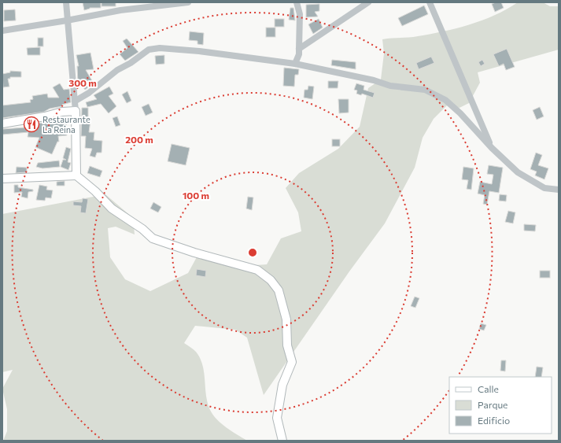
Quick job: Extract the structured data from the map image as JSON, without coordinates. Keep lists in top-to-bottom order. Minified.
{"places":{"restaurant":["Restaurante La Reina"]},"legend":["Calle","Parque","Edificio"],"rings":["300 m","200 m","100 m"]}
